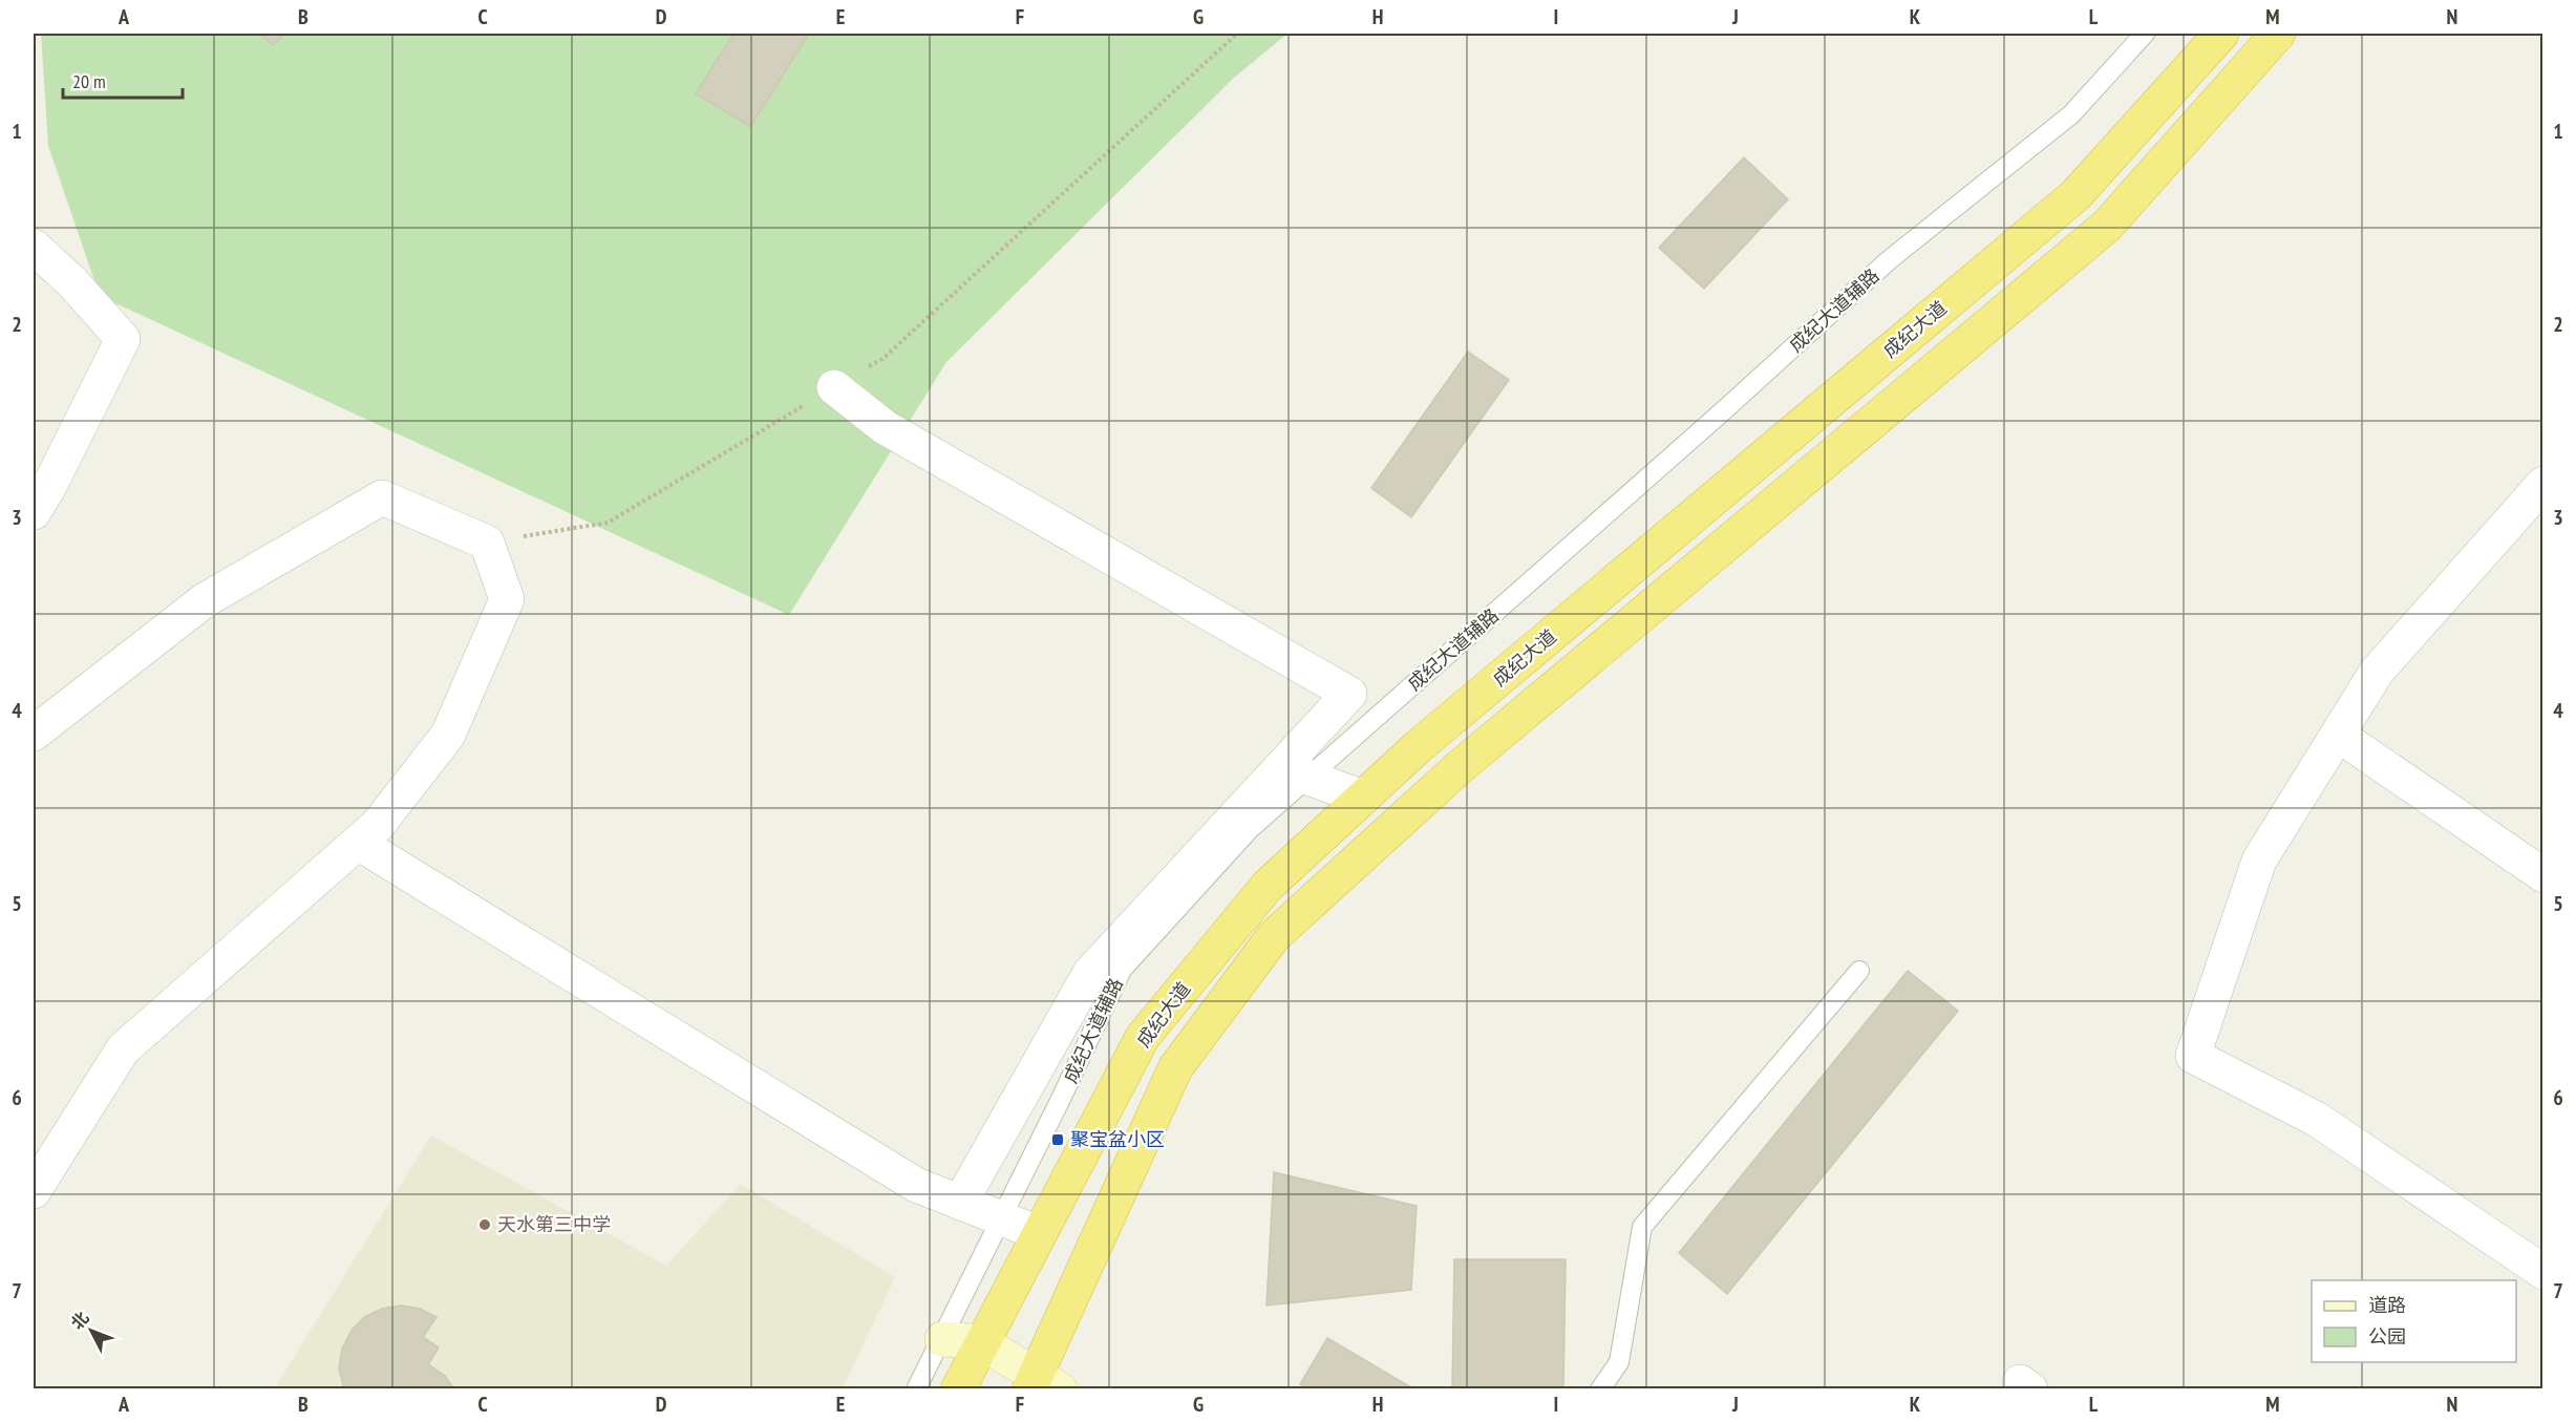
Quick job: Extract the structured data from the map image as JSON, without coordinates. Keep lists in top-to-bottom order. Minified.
{"streets":{"highway":["成纪大道"],"lane":["成纪大道辅路"]},"places":{"transit":["聚宝盆小区"],"other":["天水第三中学"]},"legend":["道路","公园"],"scale_bar":"20 m","north":"top left","grid":{"columns":["A","B","C","D","E","F","G","H","I","J","K","L","M","N"],"rows":["1","2","3","4","5","6","7"]}}
